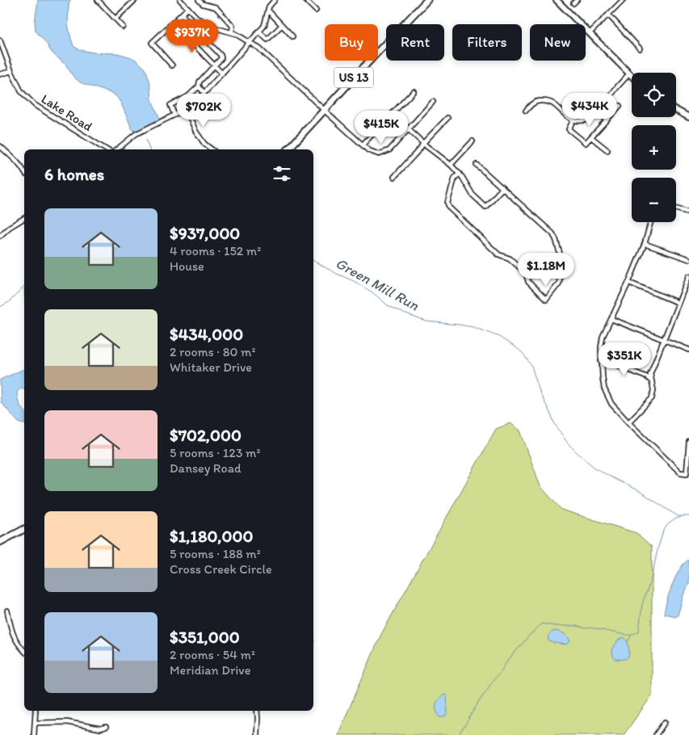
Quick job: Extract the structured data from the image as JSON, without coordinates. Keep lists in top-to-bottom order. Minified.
{"streets":{"main road":["US 13"],"street":["Lake Road"]},"water":["Green Mill Run"],"page":{"price":["$937K","$434K","$702K","$415K","$1.18M","$351K"],"chip":["Buy","Rent","Filters","New"],"map_buttons":["+","−"],"heading":"6 homes","list":[{"name":"$937,000","note":"4 rooms · 152 m² · House"},{"name":"$434,000","note":"2 rooms · 80 m² · Whitaker Drive"},{"name":"$702,000","note":"5 rooms · 123 m² · Dansey Road"},{"name":"$1,180,000","note":"5 rooms · 188 m² · Cross Creek Circle"},{"name":"$351,000","note":"2 rooms · 54 m² · Meridian Drive"}]}}
